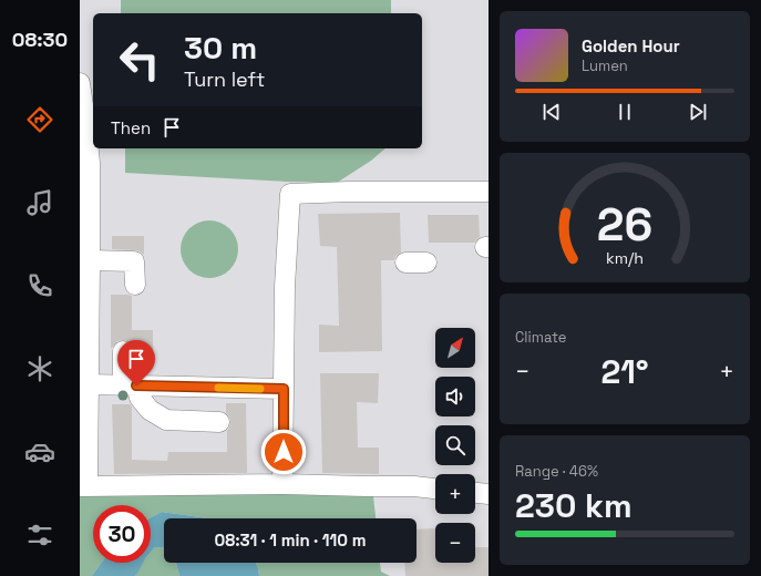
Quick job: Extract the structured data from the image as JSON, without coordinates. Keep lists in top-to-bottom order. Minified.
{"north":"top right","page":{"tabs":"08:30","turn":["30 m","Turn left"],"song":["Golden Hour","Lumen"],"then":"Then","tile":["Climate",["Range · 46%","230 km"]],"map_buttons":["+","−"],"heat":["−","21°","+"],"limit":"30","trip":"08:31 · 1 min · 110 m","gauge":["26","km/h"]}}
